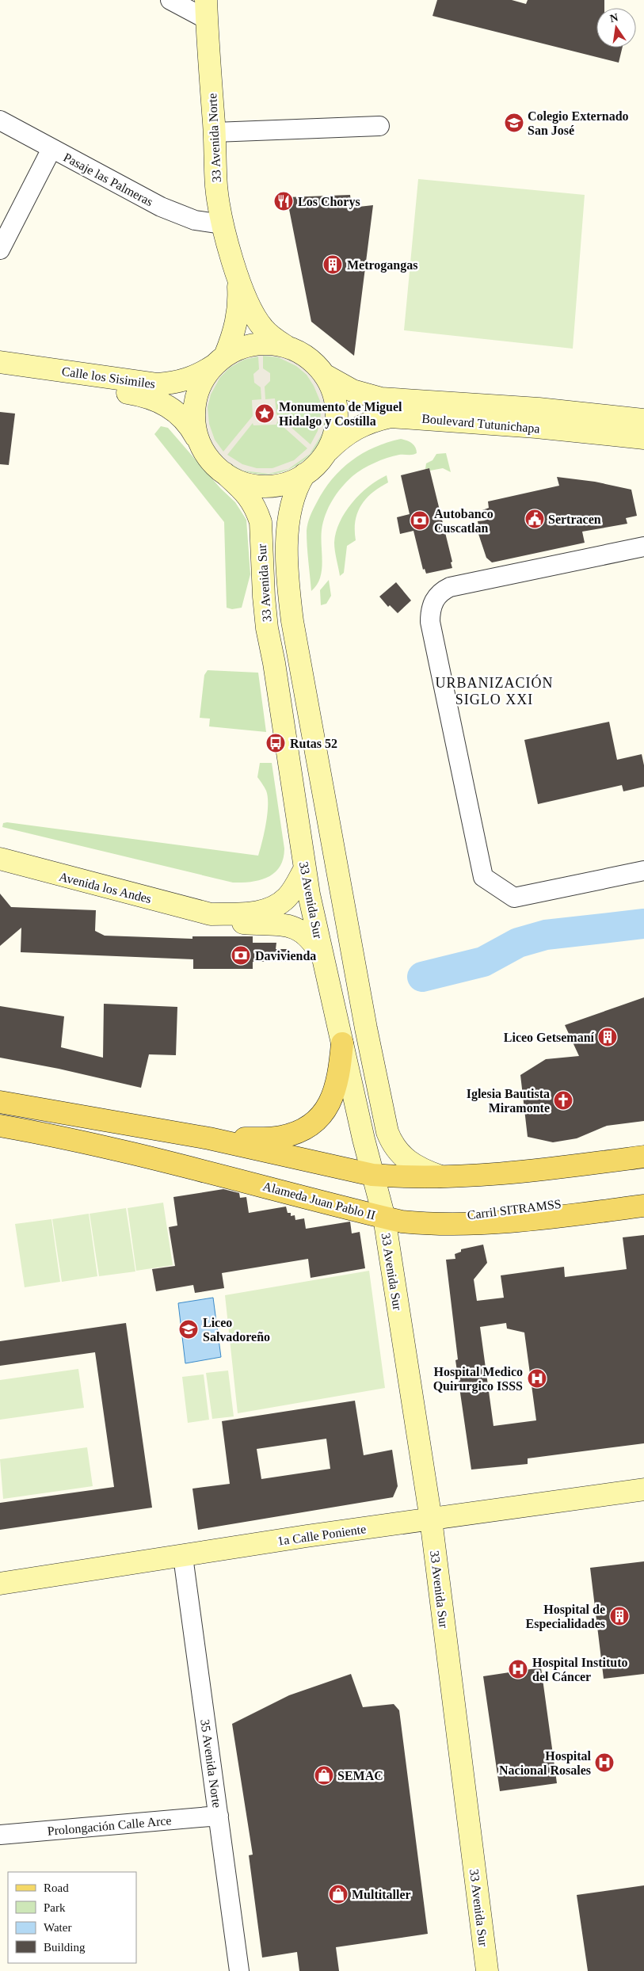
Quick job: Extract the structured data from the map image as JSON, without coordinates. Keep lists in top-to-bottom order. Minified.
{"streets":{"main road":["Alameda Juan Pablo II","Carril SITRAMSS"],"street":["33 Avenida Norte","Pasaje las Palmeras","Calle los Sisimiles","Boulevard Tutunichapa","33 Avenida Sur","Avenida los Andes","1a Calle Poniente","35 Avenida Norte","Prolongación Calle Arce"]},"crossings":[["33 Avenida Norte","Pasaje las Palmeras"],["33 Avenida Norte","Calle los Sisimiles"],["33 Avenida Norte","Boulevard Tutunichapa"],["Calle los Sisimiles","33 Avenida Sur"],["Boulevard Tutunichapa","33 Avenida Sur"],["33 Avenida Sur","Avenida los Andes"],["33 Avenida Sur","Alameda Juan Pablo II"],["33 Avenida Sur","Carril SITRAMSS"],["33 Avenida Sur","1a Calle Poniente"],["Alameda Juan Pablo II","Carril SITRAMSS"],["1a Calle Poniente","35 Avenida Norte"],["35 Avenida Norte","Prolongación Calle Arce"]],"districts":["URBANIZACIÓN SIGLO XXI"],"places":{"school or university":["Colegio Externado San José","Liceo Salvadoreño"],"restaurant":["Los Chorys"],"building":["Metrogangas","Liceo Getsemaní","Hospital de Especialidades"],"place":["Monumento de Miguel Hidalgo y Costilla"],"public building":["Sertracen"],"bank":["Autobanco Cuscatlan","Davivienda"],"bus stop":["Rutas 52"],"church":["Iglesia Bautista Miramonte"],"hospital":["Hospital Medico Quirurgico ISSS","Hospital Instituto del Cáncer","Hospital Nacional Rosales"],"shop":["SEMAC","Multitaller"]},"legend":["Road","Park","Water","Building"],"north":"top"}
